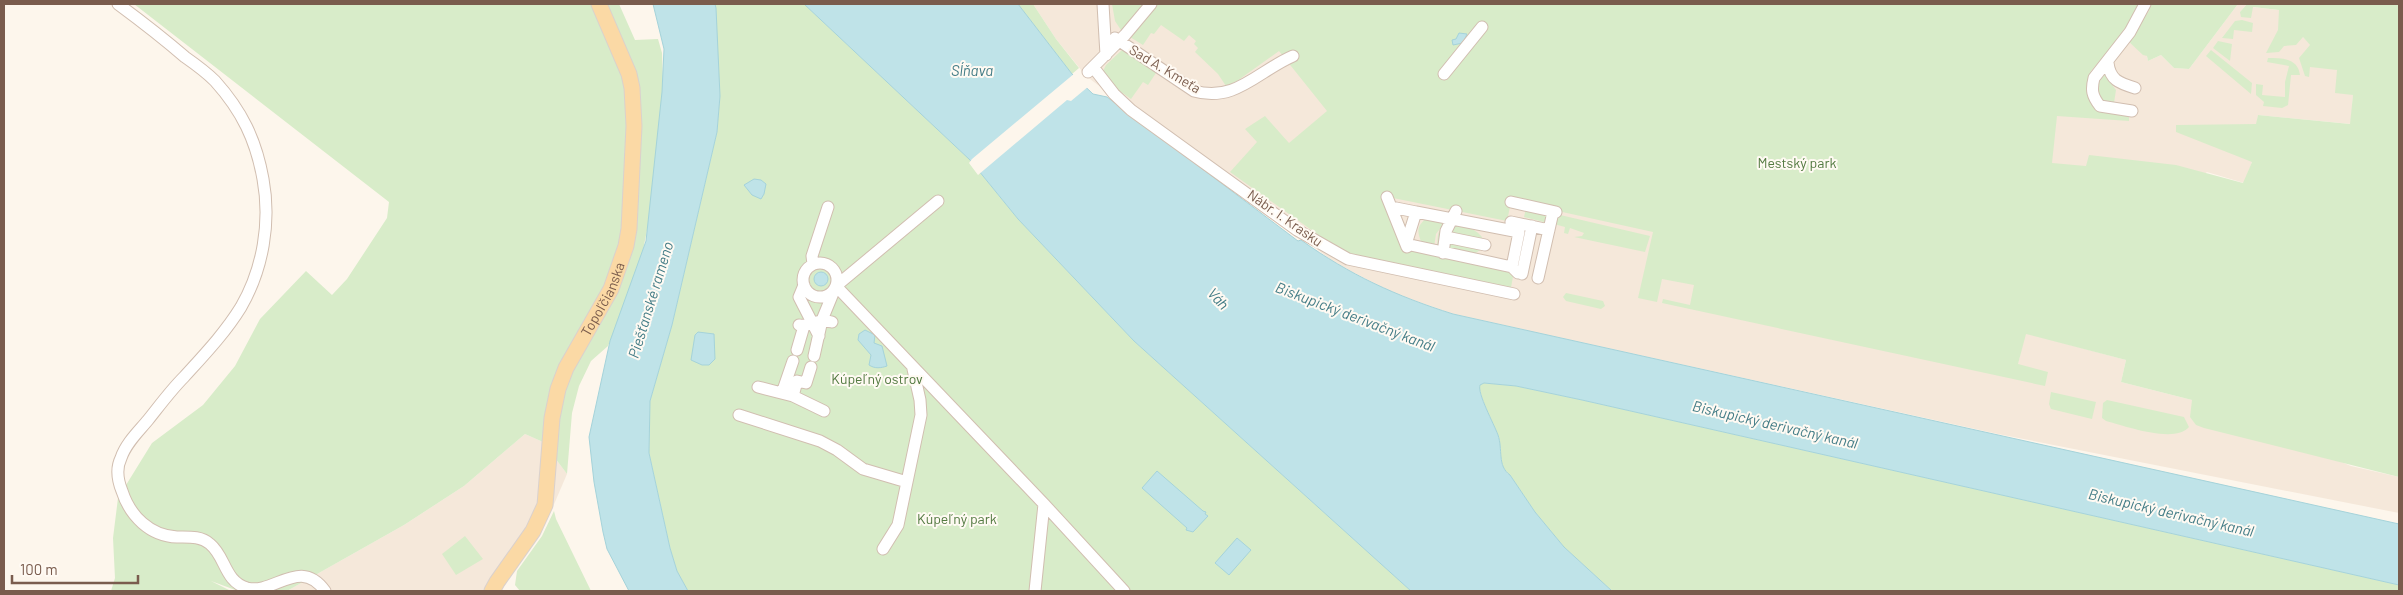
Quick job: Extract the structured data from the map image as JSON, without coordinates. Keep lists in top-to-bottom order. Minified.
{"streets":{"main road":["Topoľčianska"],"street":["Sad A. Kmeťa","Nábr. I. Krasku"]},"crossings":[["Sad A. Kmeťa","Nábr. I. Krasku"]],"water":["Sĺňava","Váh","Piešťanské rameno","Biskupický derivačný kanál"],"parks":["Mestský park","Kúpeľný ostrov","Kúpeľný park"],"scale_bar":"100 m"}
